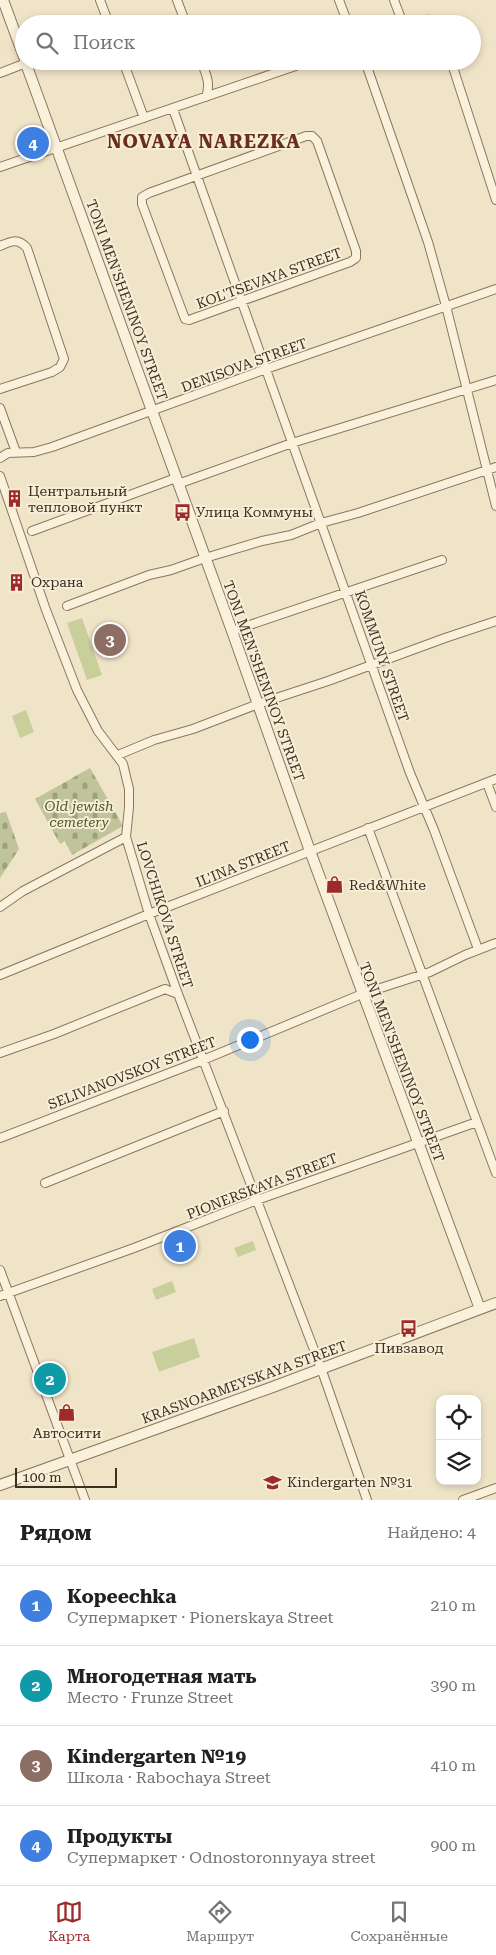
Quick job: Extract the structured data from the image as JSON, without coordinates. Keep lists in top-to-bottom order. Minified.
{"streets":{"street":["KOL'TSEVAYA STREET","TONI MEN'SHENINOY STREET","DENISOVA STREET","KOMMUNY STREET","IL'INA STREET","LOVCHIKOVA STREET","SELIVANOVSKOY STREET","PIONERSKAYA STREET","KRASNOARMEYSKAYA STREET"]},"crossings":[["KOL'TSEVAYA STREET","KOMMUNY STREET"],["TONI MEN'SHENINOY STREET","DENISOVA STREET"],["TONI MEN'SHENINOY STREET","KOMMUNY STREET"],["TONI MEN'SHENINOY STREET","IL'INA STREET"],["TONI MEN'SHENINOY STREET","SELIVANOVSKOY STREET"],["TONI MEN'SHENINOY STREET","PIONERSKAYA STREET"],["TONI MEN'SHENINOY STREET","KRASNOARMEYSKAYA STREET"],["DENISOVA STREET","KOMMUNY STREET"],["KOMMUNY STREET","IL'INA STREET"],["KOMMUNY STREET","SELIVANOVSKOY STREET"],["IL'INA STREET","LOVCHIKOVA STREET"],["LOVCHIKOVA STREET","SELIVANOVSKOY STREET"],["LOVCHIKOVA STREET","PIONERSKAYA STREET"],["LOVCHIKOVA STREET","KRASNOARMEYSKAYA STREET"]],"districts":["NOVAYA NAREZKA"],"parks":["Old jewish cemetery"],"places":{"building":["Центральный тепловой пункт","Охрана"],"bus stop":["Улица Коммуны","Пивзавод"],"shop":["Red&White","Автосити"],"school or university":["Kindergarten №31"]},"scale_bar":"100 m","page":{"search":"Поиск","pins":["4","3","1","2"],"scale":"100 m","heading":["Рядом","Найдено: 4"],"list":[{"mark":"1","name":"Kopeechka","note":"Супермаркет · Pionerskaya Street","value":"210 m"},{"mark":"2","name":"Многодетная мать","note":"Место · Frunze Street","value":"390 m"},{"mark":"3","name":"Kindergarten №19","note":"Школа · Rabochaya Street","value":"410 m"},{"mark":"4","name":"Продукты","note":"Супермаркет · Odnostoronnyaya street","value":"900 m"}],"nav":["Карта","Маршрут","Сохранённые"]}}
